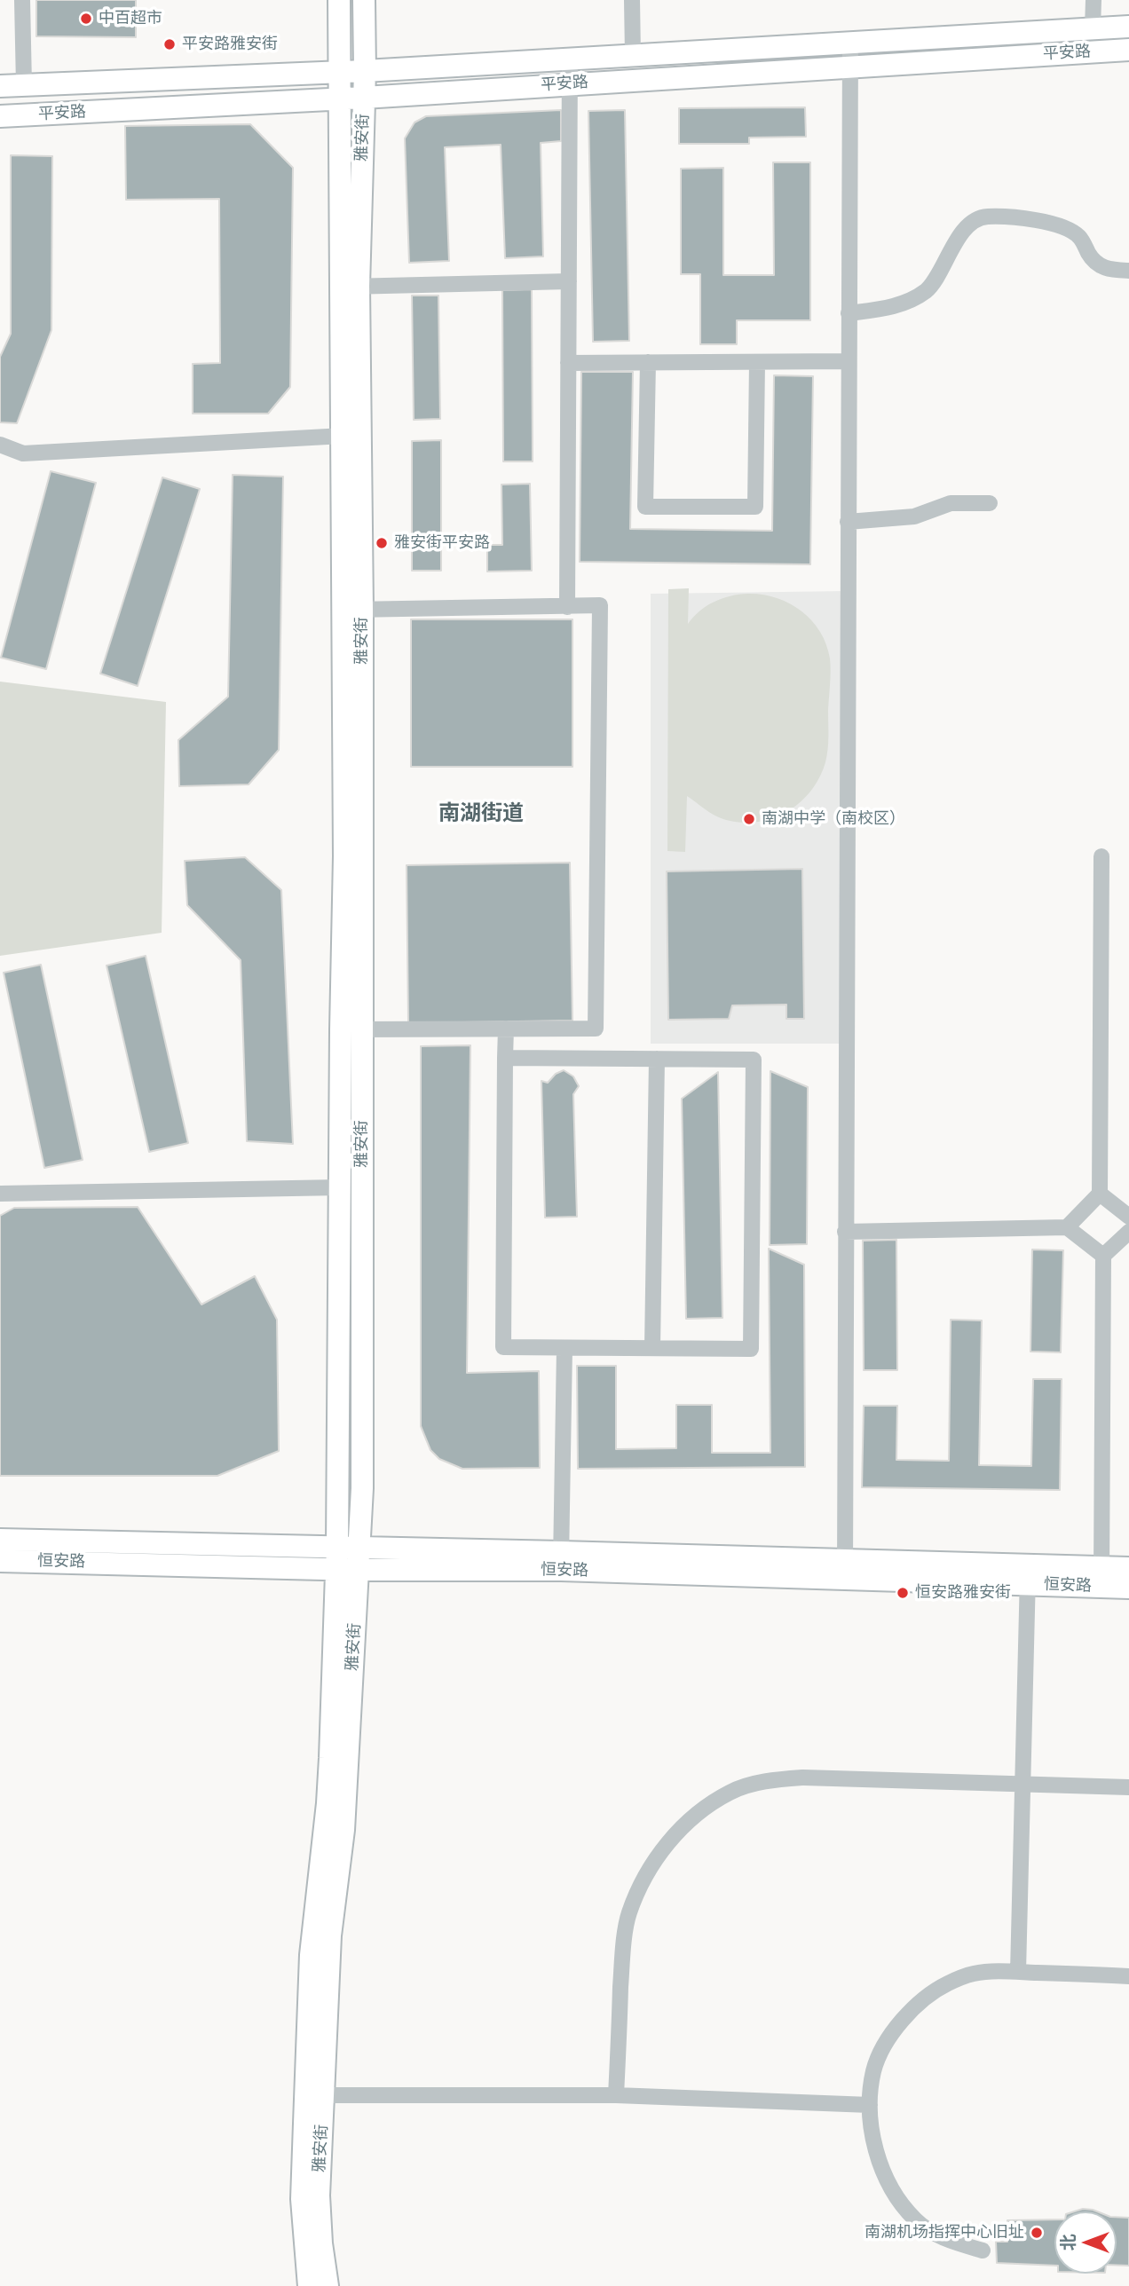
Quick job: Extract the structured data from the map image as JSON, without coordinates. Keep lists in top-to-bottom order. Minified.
{"streets":{"main road":["平安路","雅安街","恒安路"]},"crossings":[["平安路","雅安街"],["雅安街","恒安路"]],"districts":["南湖街道"],"places":["中百超市","平安路雅安街","雅安街平安路","南湖中学（南校区）","恒安路雅安街","南湖机场指挥中心旧址"],"north":"left"}
